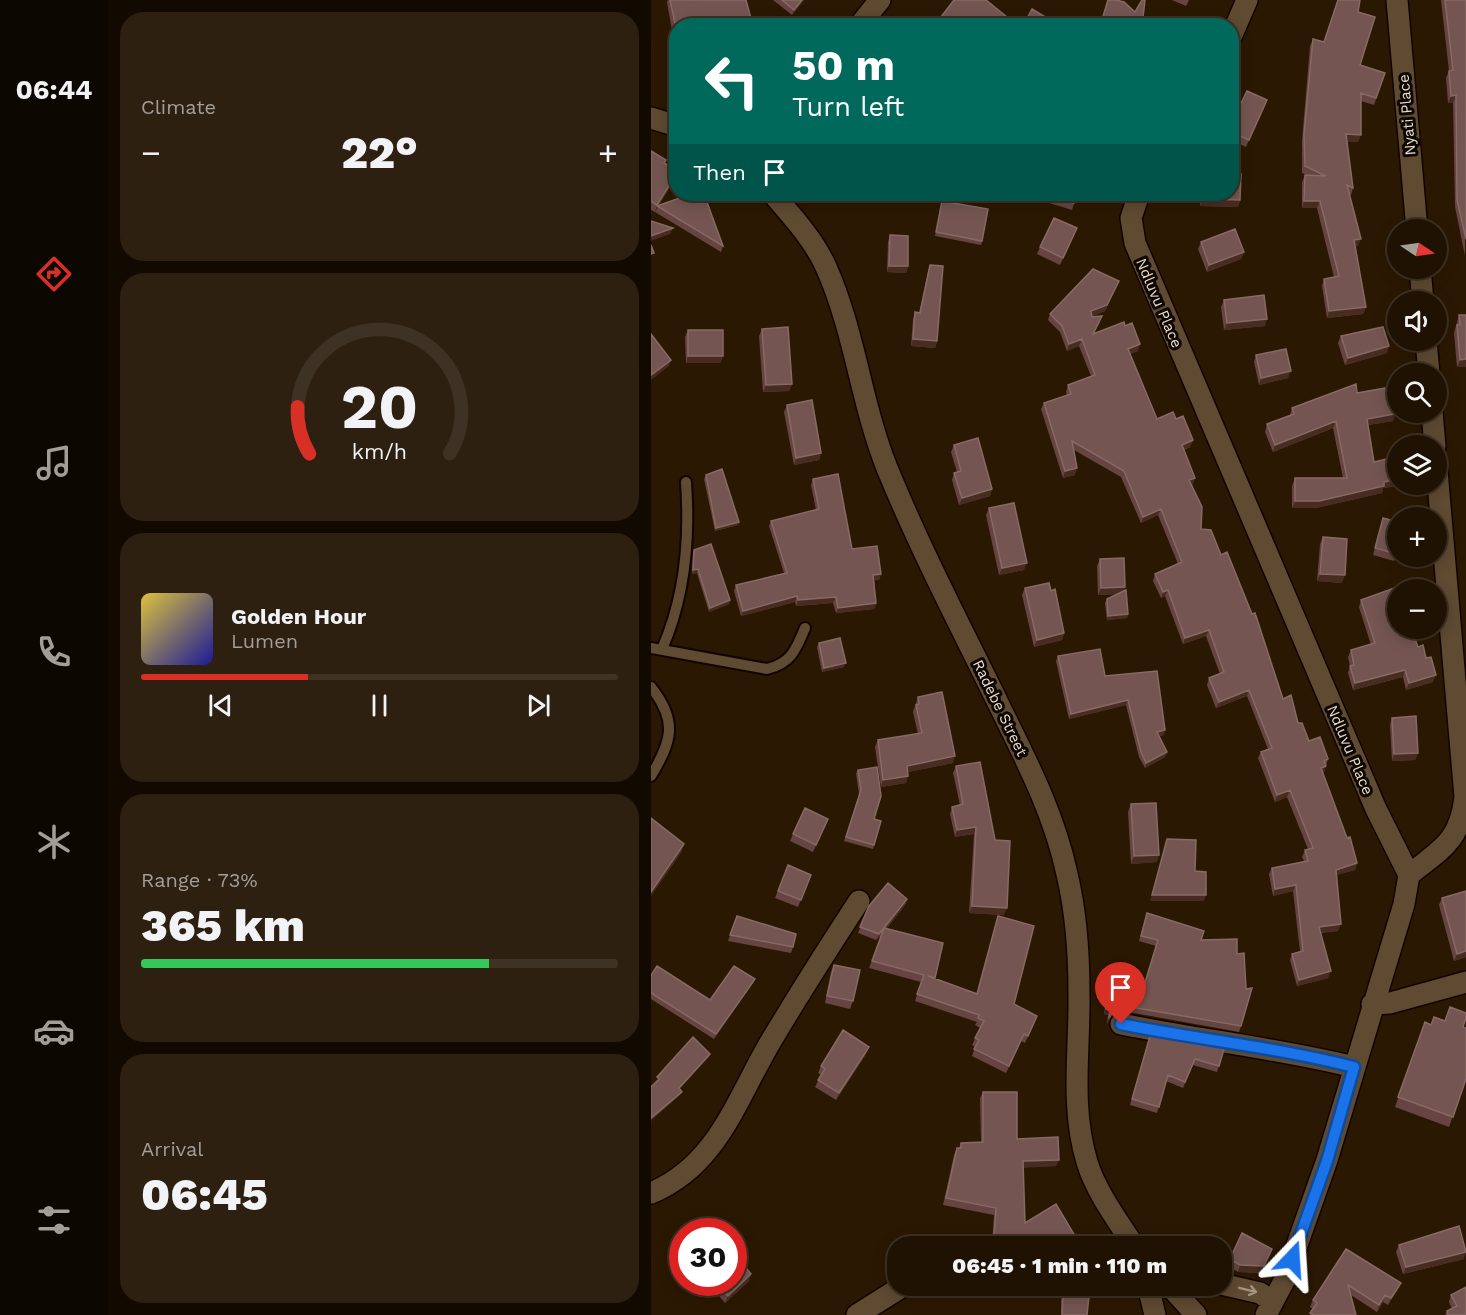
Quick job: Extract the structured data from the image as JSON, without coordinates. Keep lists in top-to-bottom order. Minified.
{"streets":{"street":["Nyati Place","Ndluvu Place","Radebe Street"]},"north":"right","page":{"tabs":"06:44","tile":["Climate",["Range · 73%","365 km"],["Arrival","06:45"]],"turn":["50 m","Turn left"],"heat":["−","22°","+"],"then":"Then","map_buttons":["+","−"],"song":["Golden Hour","Lumen"],"limit":"30","trip":"06:45 · 1 min · 110 m","gauge":["20","km/h"]}}
